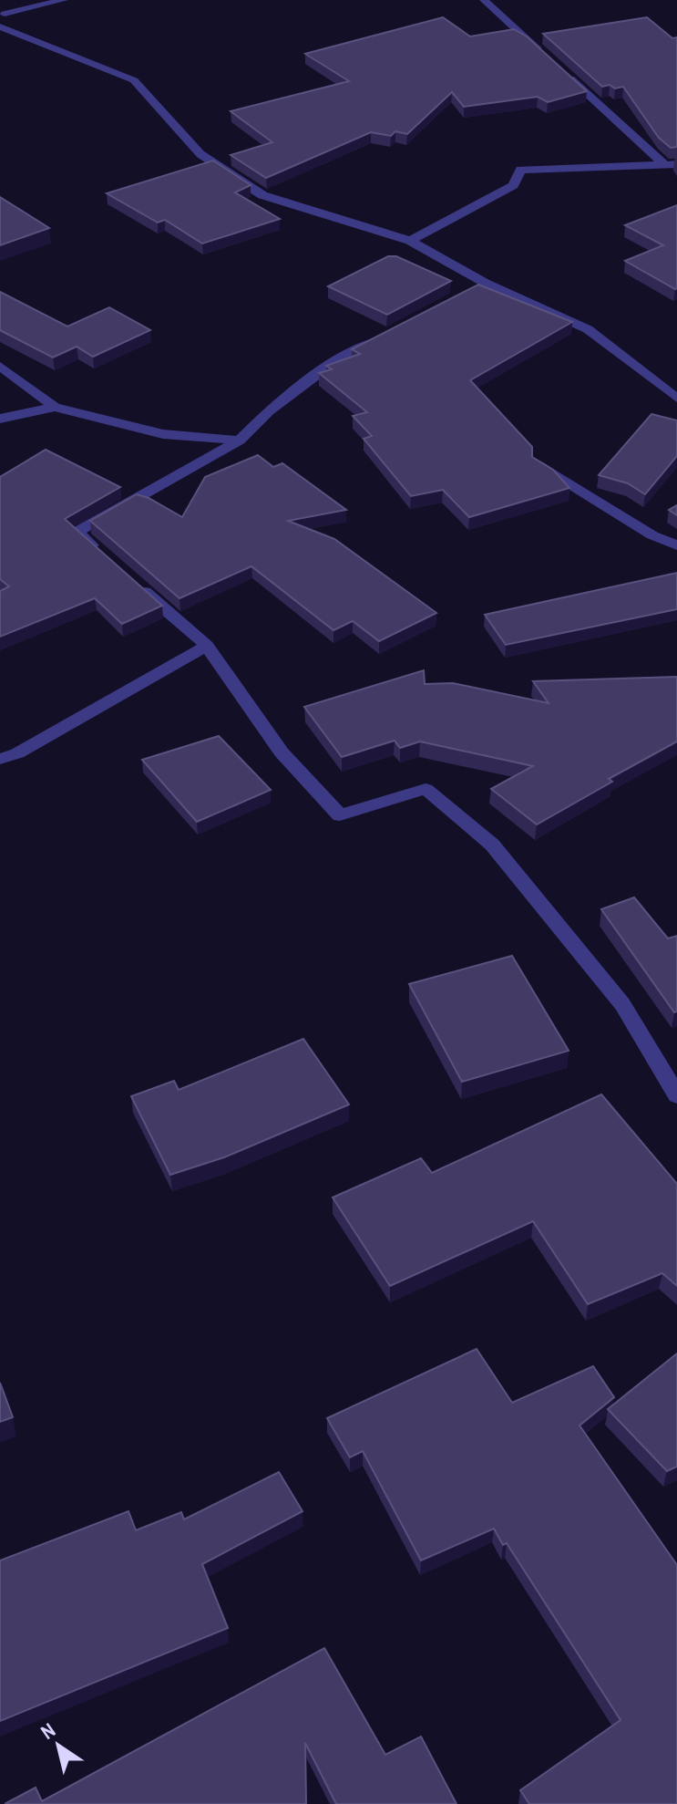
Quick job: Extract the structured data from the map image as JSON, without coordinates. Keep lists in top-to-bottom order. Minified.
{"north":"top left"}
